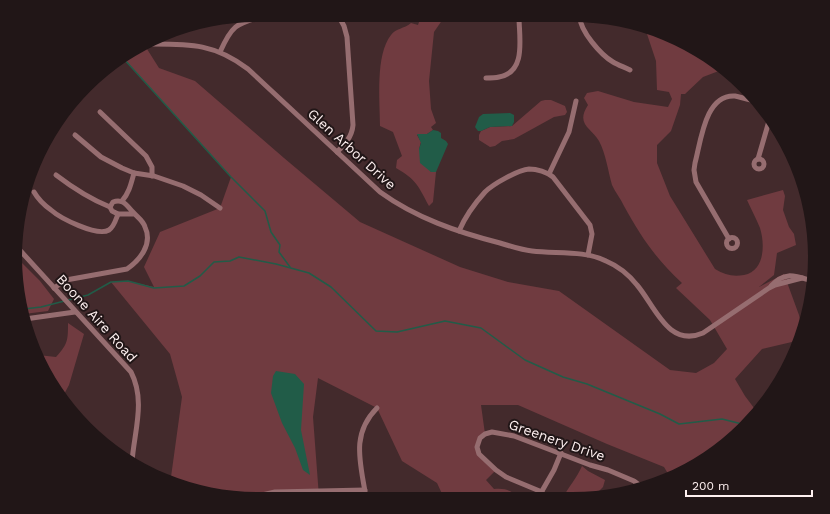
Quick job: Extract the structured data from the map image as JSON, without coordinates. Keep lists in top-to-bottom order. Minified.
{"streets":{"street":["Glen Arbor Drive","Boone Aire Road","Greenery Drive"]},"scale_bar":"200 m"}
